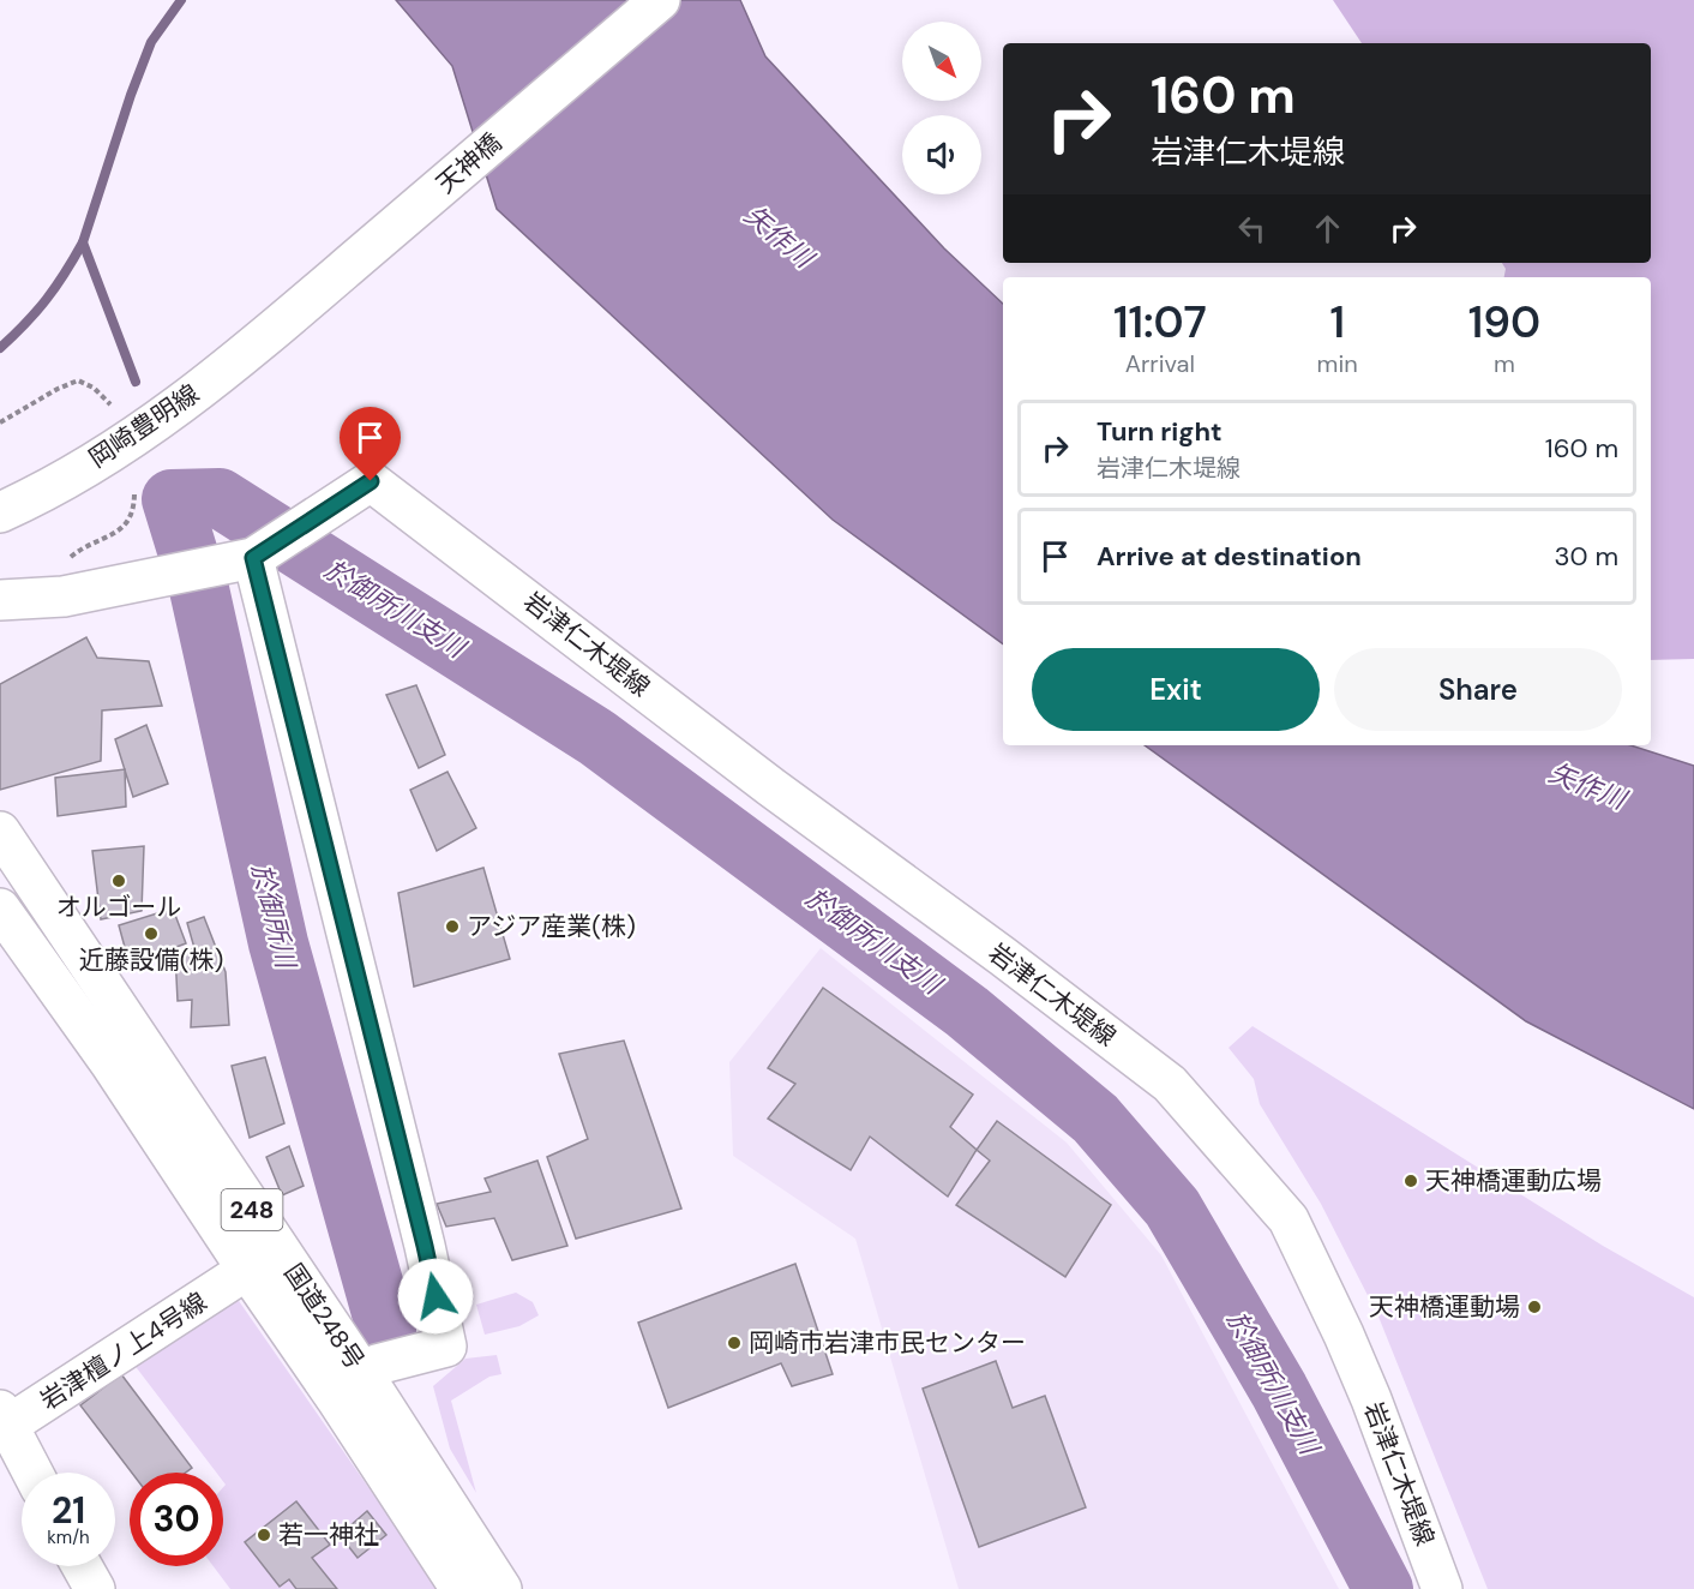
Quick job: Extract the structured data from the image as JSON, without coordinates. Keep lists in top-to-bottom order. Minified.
{"streets":{"main road":["天神橋","岡崎豊明線","岩津仁木堤線","248","国道248号","岩津檀ノ上4号線"]},"crossings":[["天神橋","岡崎豊明線"],["国道248号","岩津檀ノ上4号線"]],"water":["矢作川","於御所川支川","於御所川"],"places":["オルゴール","アジア産業(株)","近藤設備(株)","天神橋運動広場","天神橋運動場","岡崎市岩津市民センター","若一神社"],"north":"bottom right","page":{"turn":["160 m","岩津仁木堤線"],"eta":["11:07","Arrival","1","min","190","m"],"list":[{"name":"Turn right","note":"岩津仁木堤線","value":"160 m"},{"name":"Arrive at destination","value":"30 m"}],"buttons":["Exit","Share"],"speed":"21 km/h","limit":"30"}}
